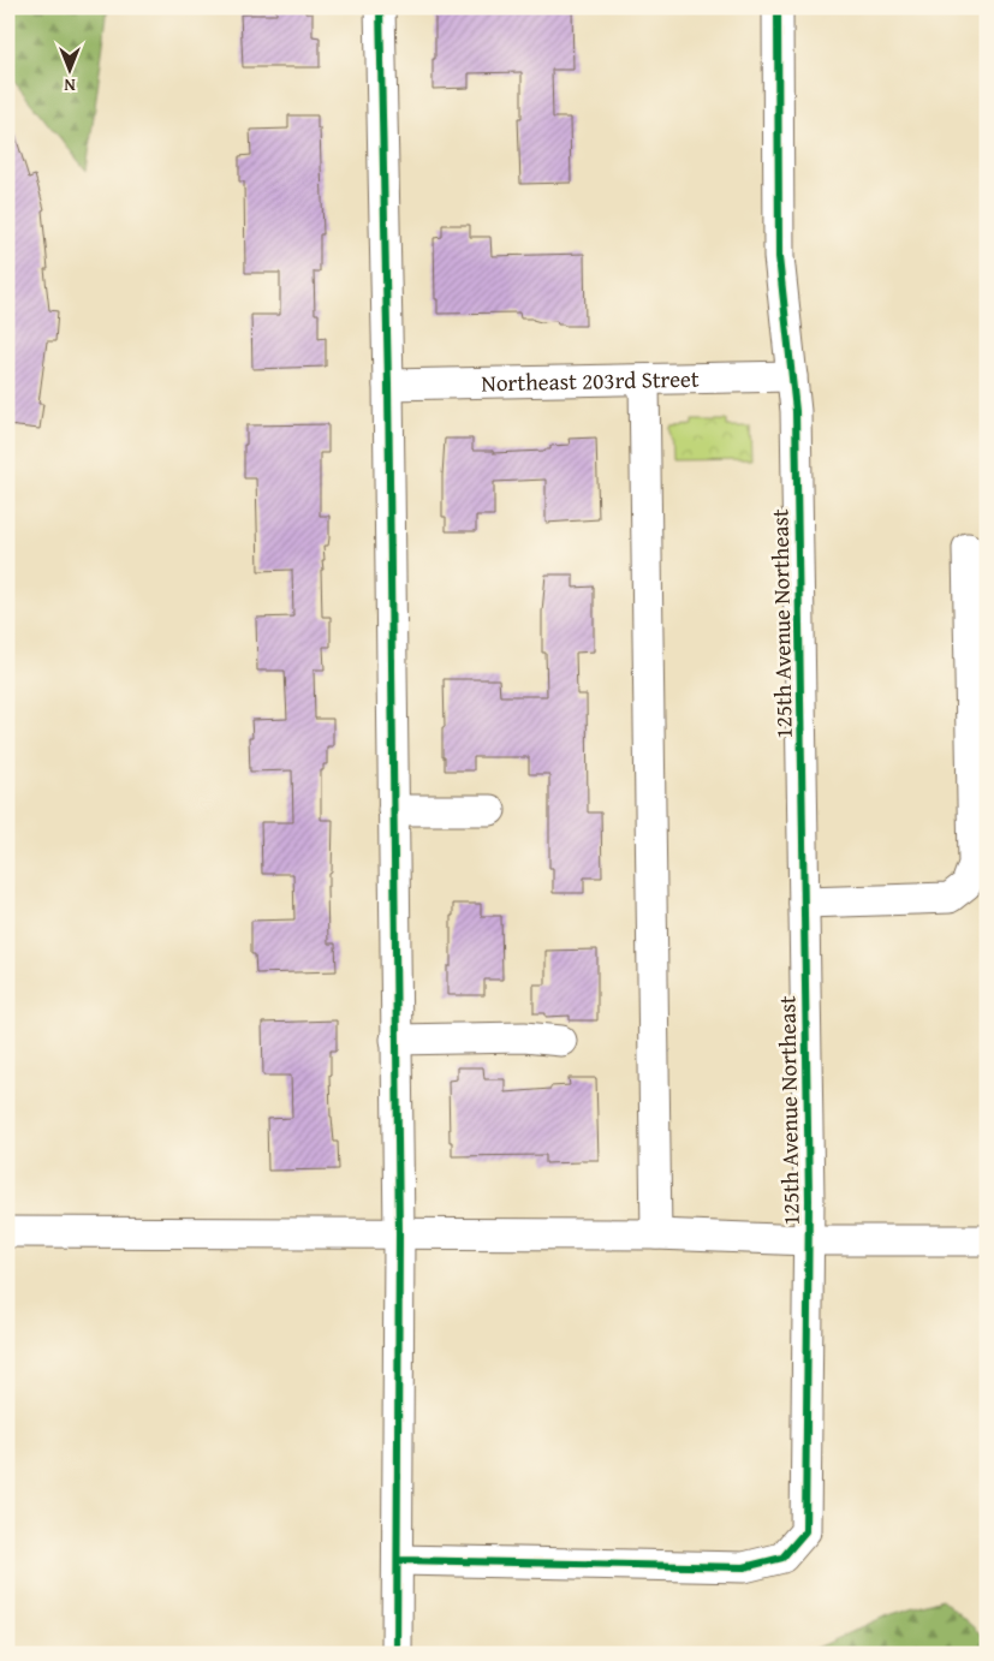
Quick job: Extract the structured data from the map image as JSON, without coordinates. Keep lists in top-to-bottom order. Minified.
{"streets":{"street":["Northeast 203rd Street","125th Avenue Northeast"]},"crossings":[["Northeast 203rd Street","125th Avenue Northeast"]],"north":"bottom"}
